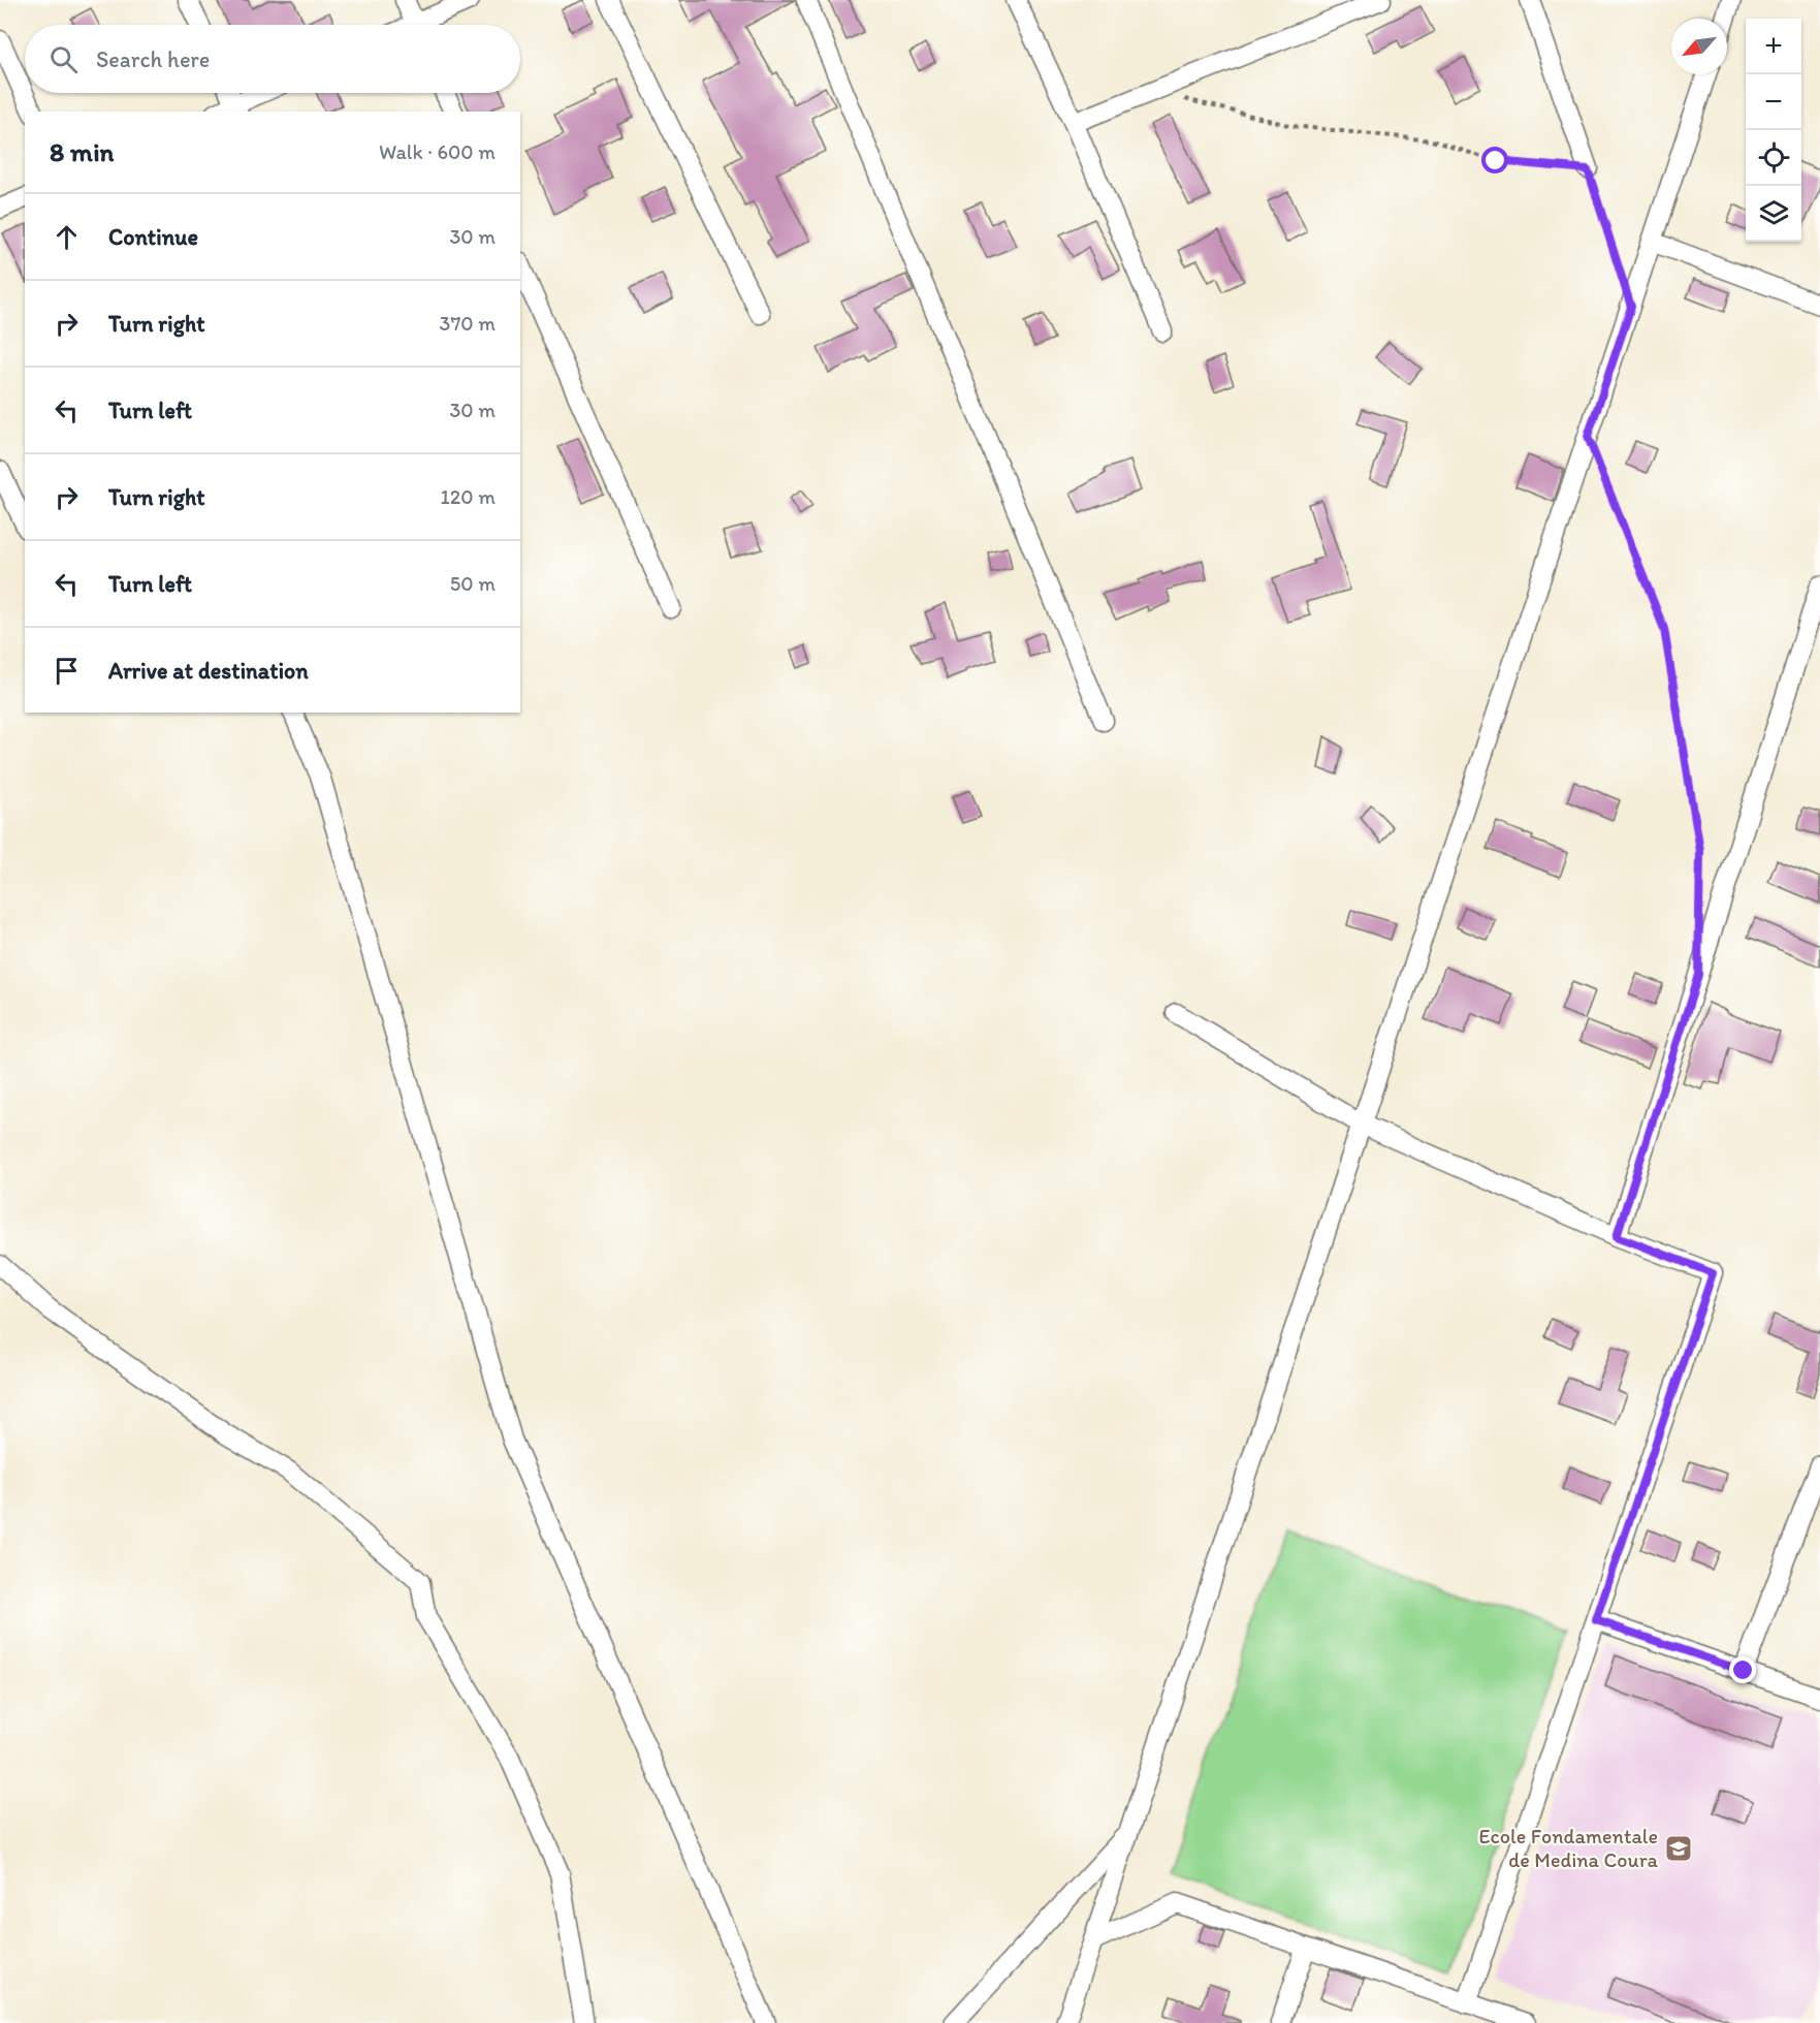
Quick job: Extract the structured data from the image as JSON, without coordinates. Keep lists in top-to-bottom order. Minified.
{"places":{"school or university":["Ecole Fondamentale de Medina Coura"]},"north":"bottom left","page":{"map_buttons":["+","−"],"search":"Search here","heading":["8 min","Walk · 600 m"],"list":[["Continue","30 m"],["Turn right","370 m"],["Turn left","30 m"],["Turn right","120 m"],["Turn left","50 m"],"Arrive at destination"]}}
